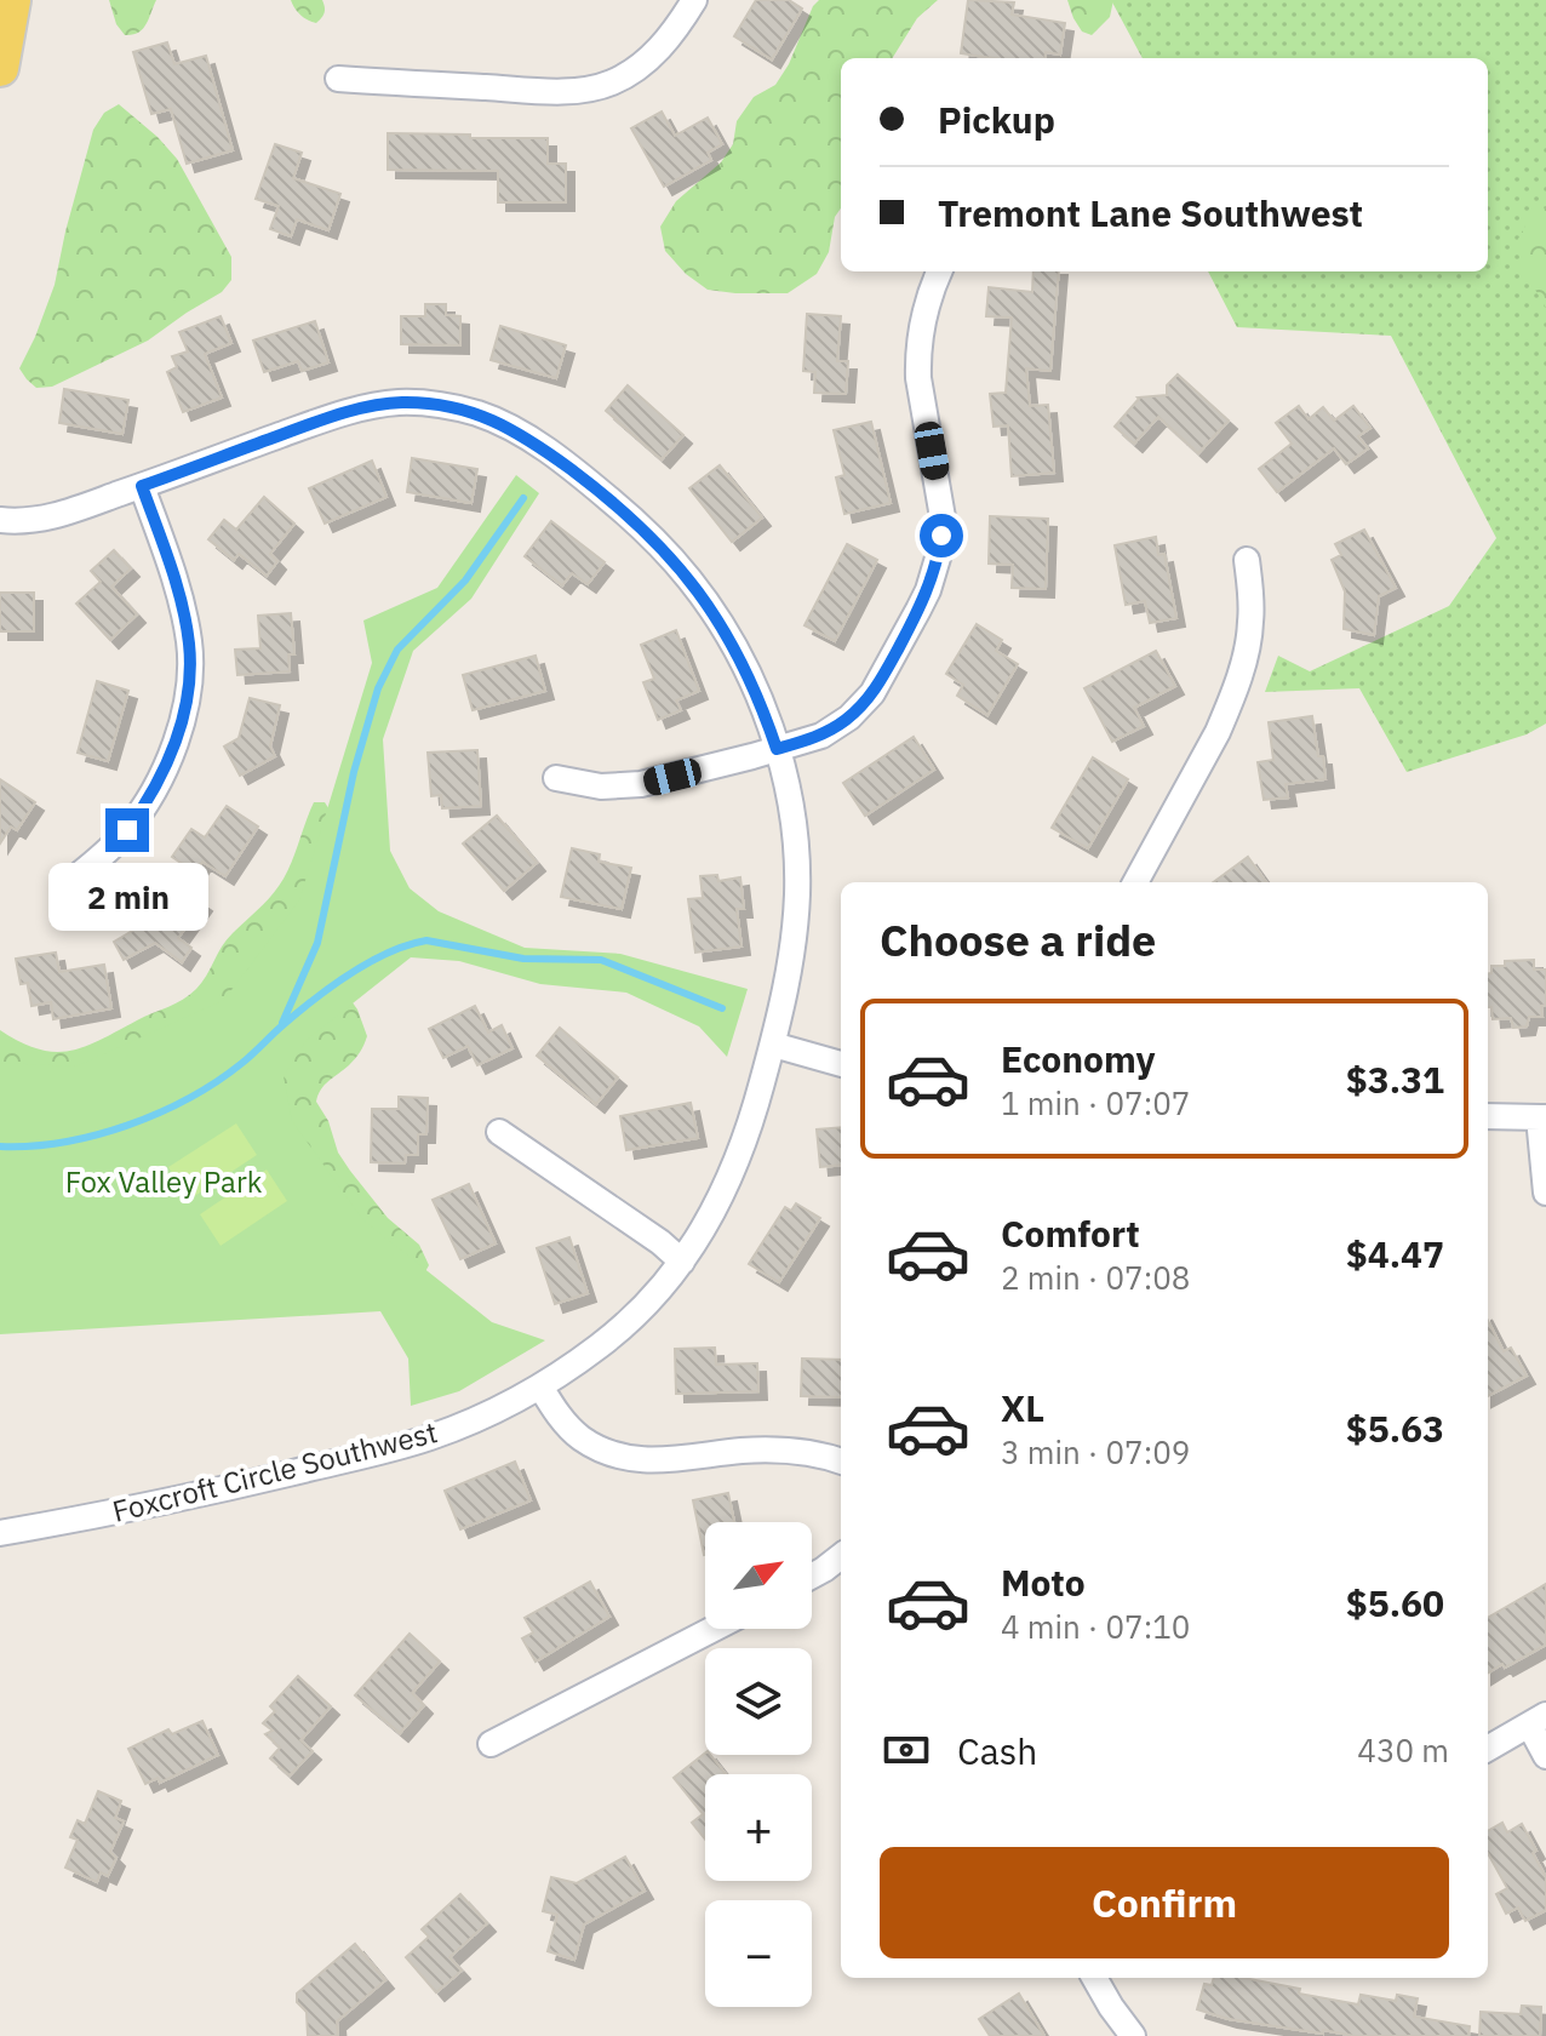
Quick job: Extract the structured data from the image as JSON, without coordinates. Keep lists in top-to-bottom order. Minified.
{"streets":{"street":["Foxcroft Circle Southwest"]},"parks":["Fox Valley Park"],"north":"top right","page":{"banner":["Pickup","Tremont Lane Southwest"],"bubble":"2 min","heading":"Choose a ride","list":[{"name":"Economy","note":"1 min · 07:07","value":"$3.31"},{"name":"Comfort","note":"2 min · 07:08","value":"$4.47"},{"name":"XL","note":"3 min · 07:09","value":"$5.63"},{"name":"Moto","note":"4 min · 07:10","value":"$5.60"}],"map_buttons":["+","−"],"pay":["Cash","430 m"],"buttons":"Confirm"}}
